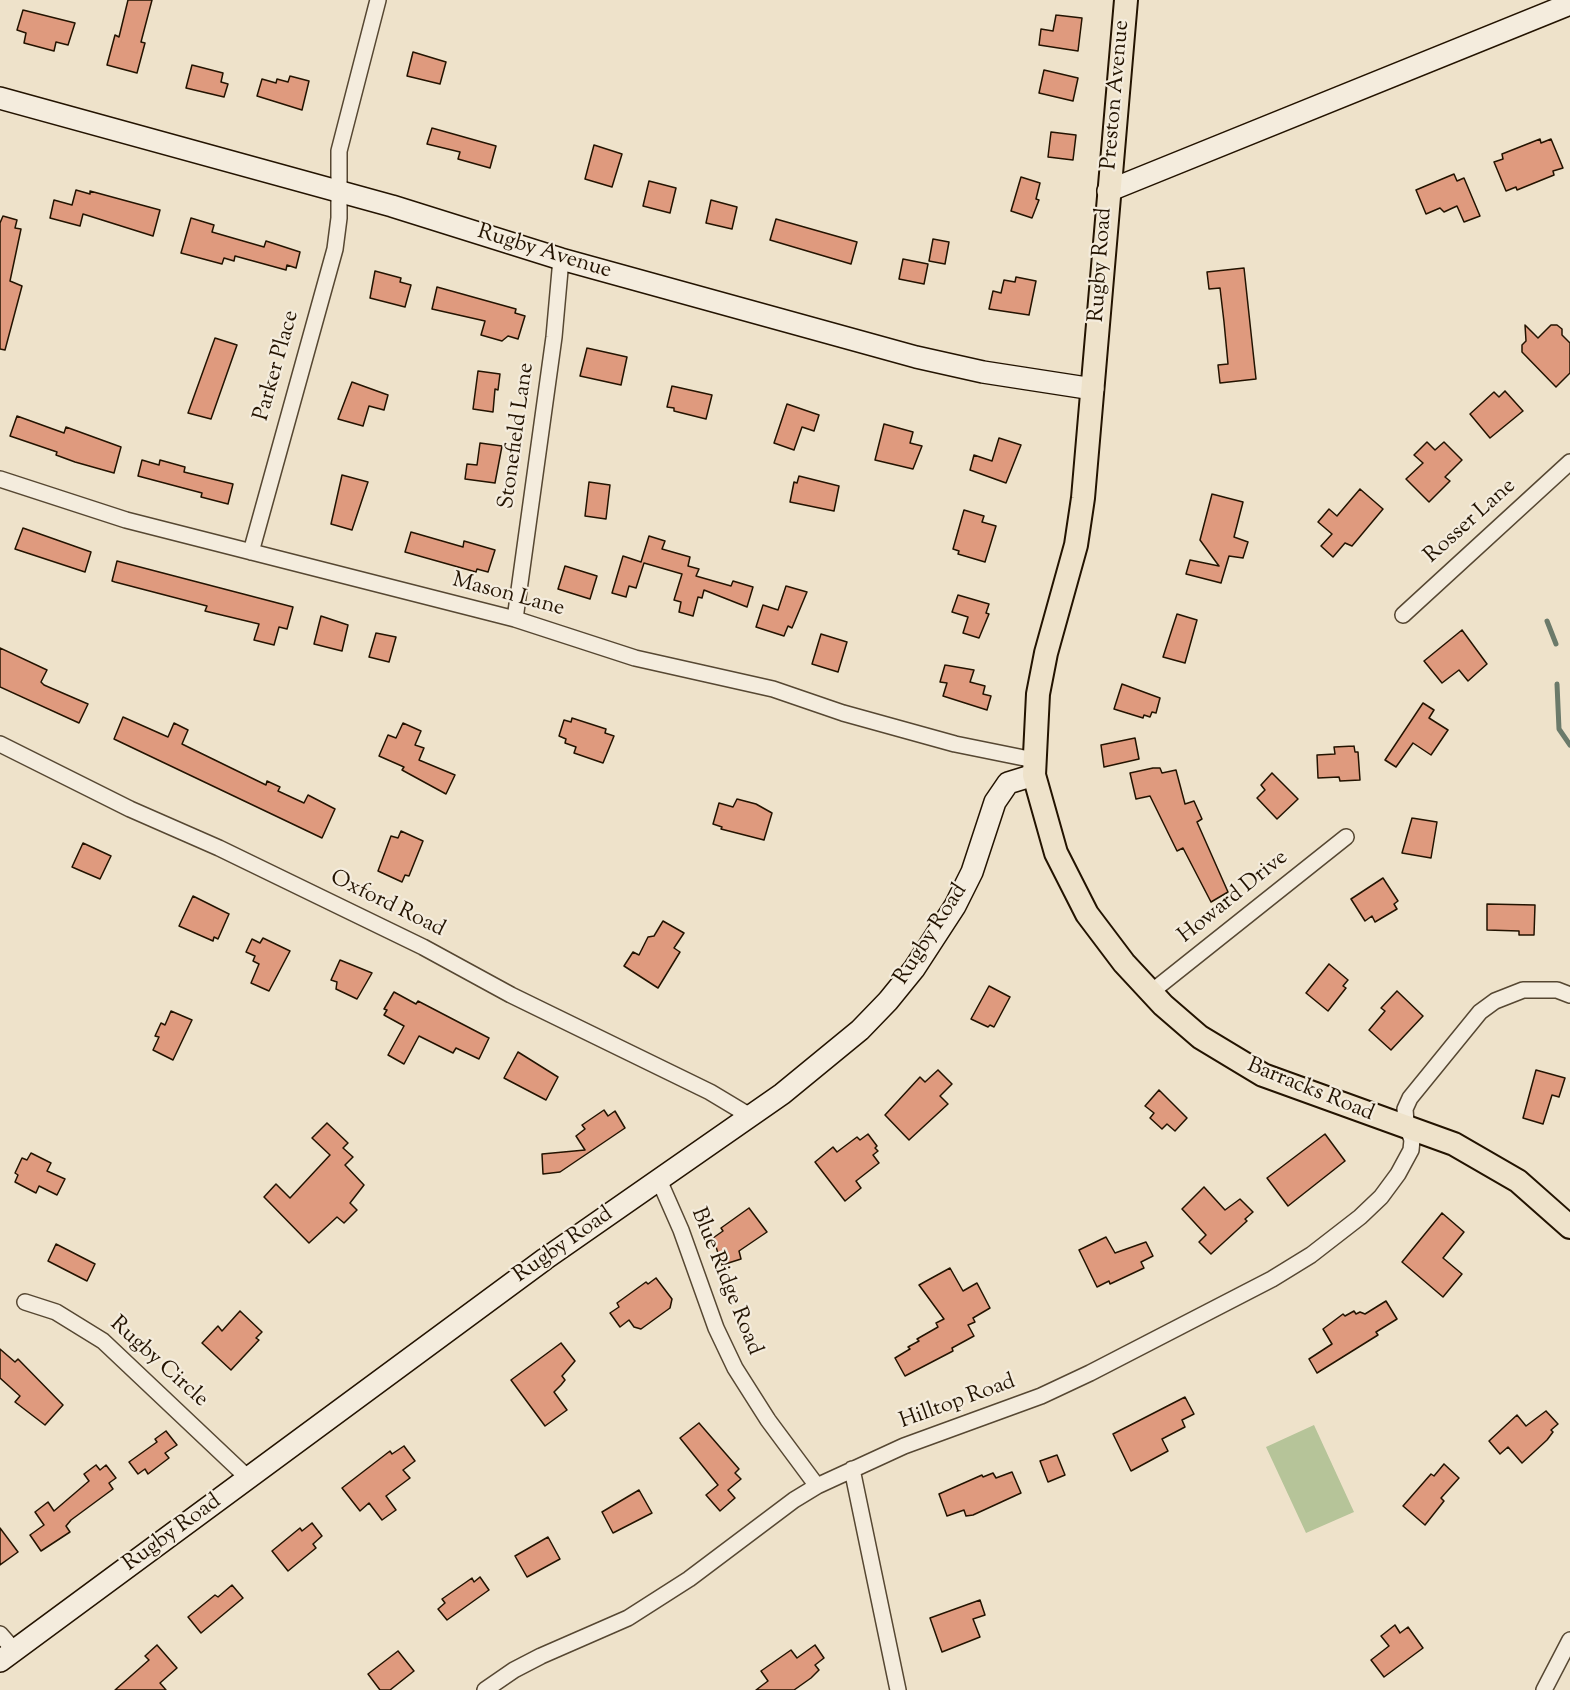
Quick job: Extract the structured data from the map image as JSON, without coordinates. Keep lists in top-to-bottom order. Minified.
{"streets":{"main road":["Preston Avenue","Rugby Road","Barracks Road"],"street":["Rugby Avenue","Parker Place","Stonefield Lane","Rosser Lane","Mason Lane","Howard Drive","Oxford Road","Blue Ridge Road","Rugby Circle","Hilltop Road"]},"crossings":[["Preston Avenue","Rugby Road"],["Rugby Avenue","Rugby Road"],["Rugby Avenue","Parker Place"],["Rugby Avenue","Stonefield Lane"],["Rugby Road","Mason Lane"],["Rugby Road","Oxford Road"],["Rugby Road","Barracks Road"],["Rugby Road","Blue Ridge Road"],["Rugby Road","Rugby Circle"],["Parker Place","Mason Lane"],["Stonefield Lane","Mason Lane"],["Mason Lane","Barracks Road"],["Howard Drive","Barracks Road"],["Barracks Road","Hilltop Road"],["Blue Ridge Road","Hilltop Road"]]}
